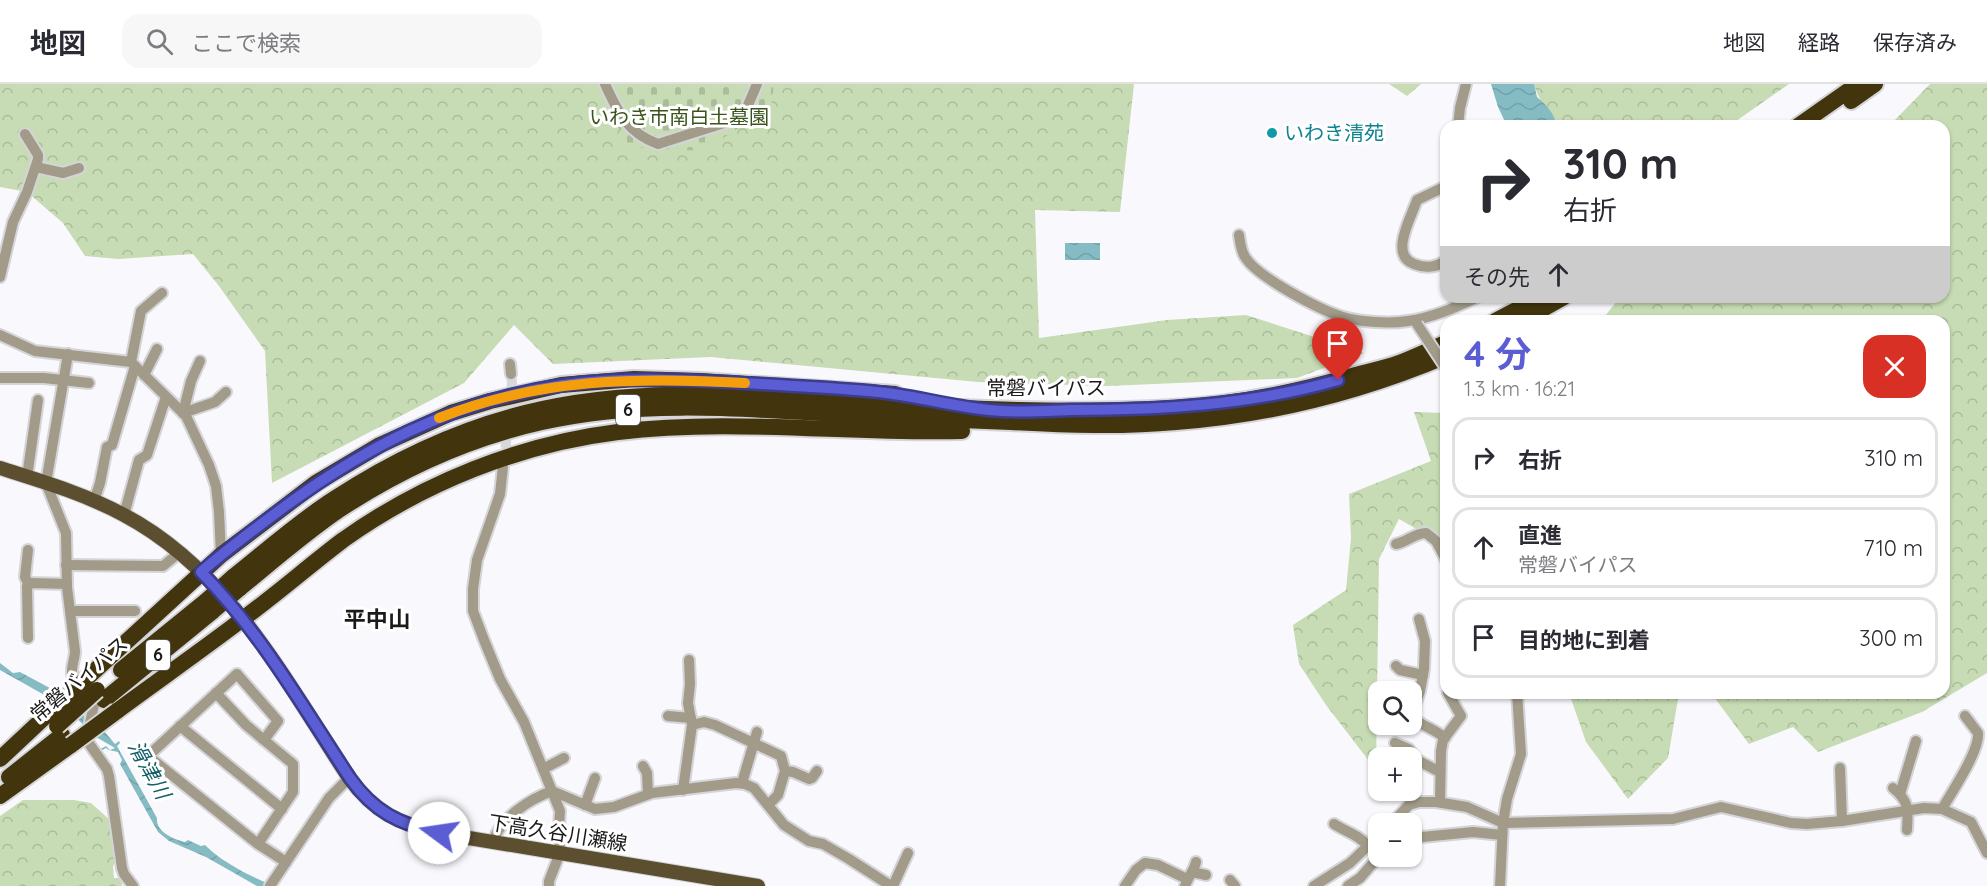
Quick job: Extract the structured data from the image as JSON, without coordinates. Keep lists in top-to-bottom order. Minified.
{"streets":{"highway":["常磐バイパス","6"],"main road":["下高久谷川瀬線"]},"districts":["平中山"],"water":["滑津川"],"parks":["いわき市南白土墓園"],"places":["いわき清苑"],"page":{"header":"地図","search":"ここで検索","nav":["地図","経路","保存済み"],"turn":["310 m","右折"],"then":"その先","heading":["4 分","1.3 km · 16:21"],"list":[{"name":"右折","value":"310 m"},{"name":"直進","note":"常磐バイパス","value":"710 m"},{"name":"目的地に到着","value":"300 m"}],"map_buttons":["+","−"]}}
